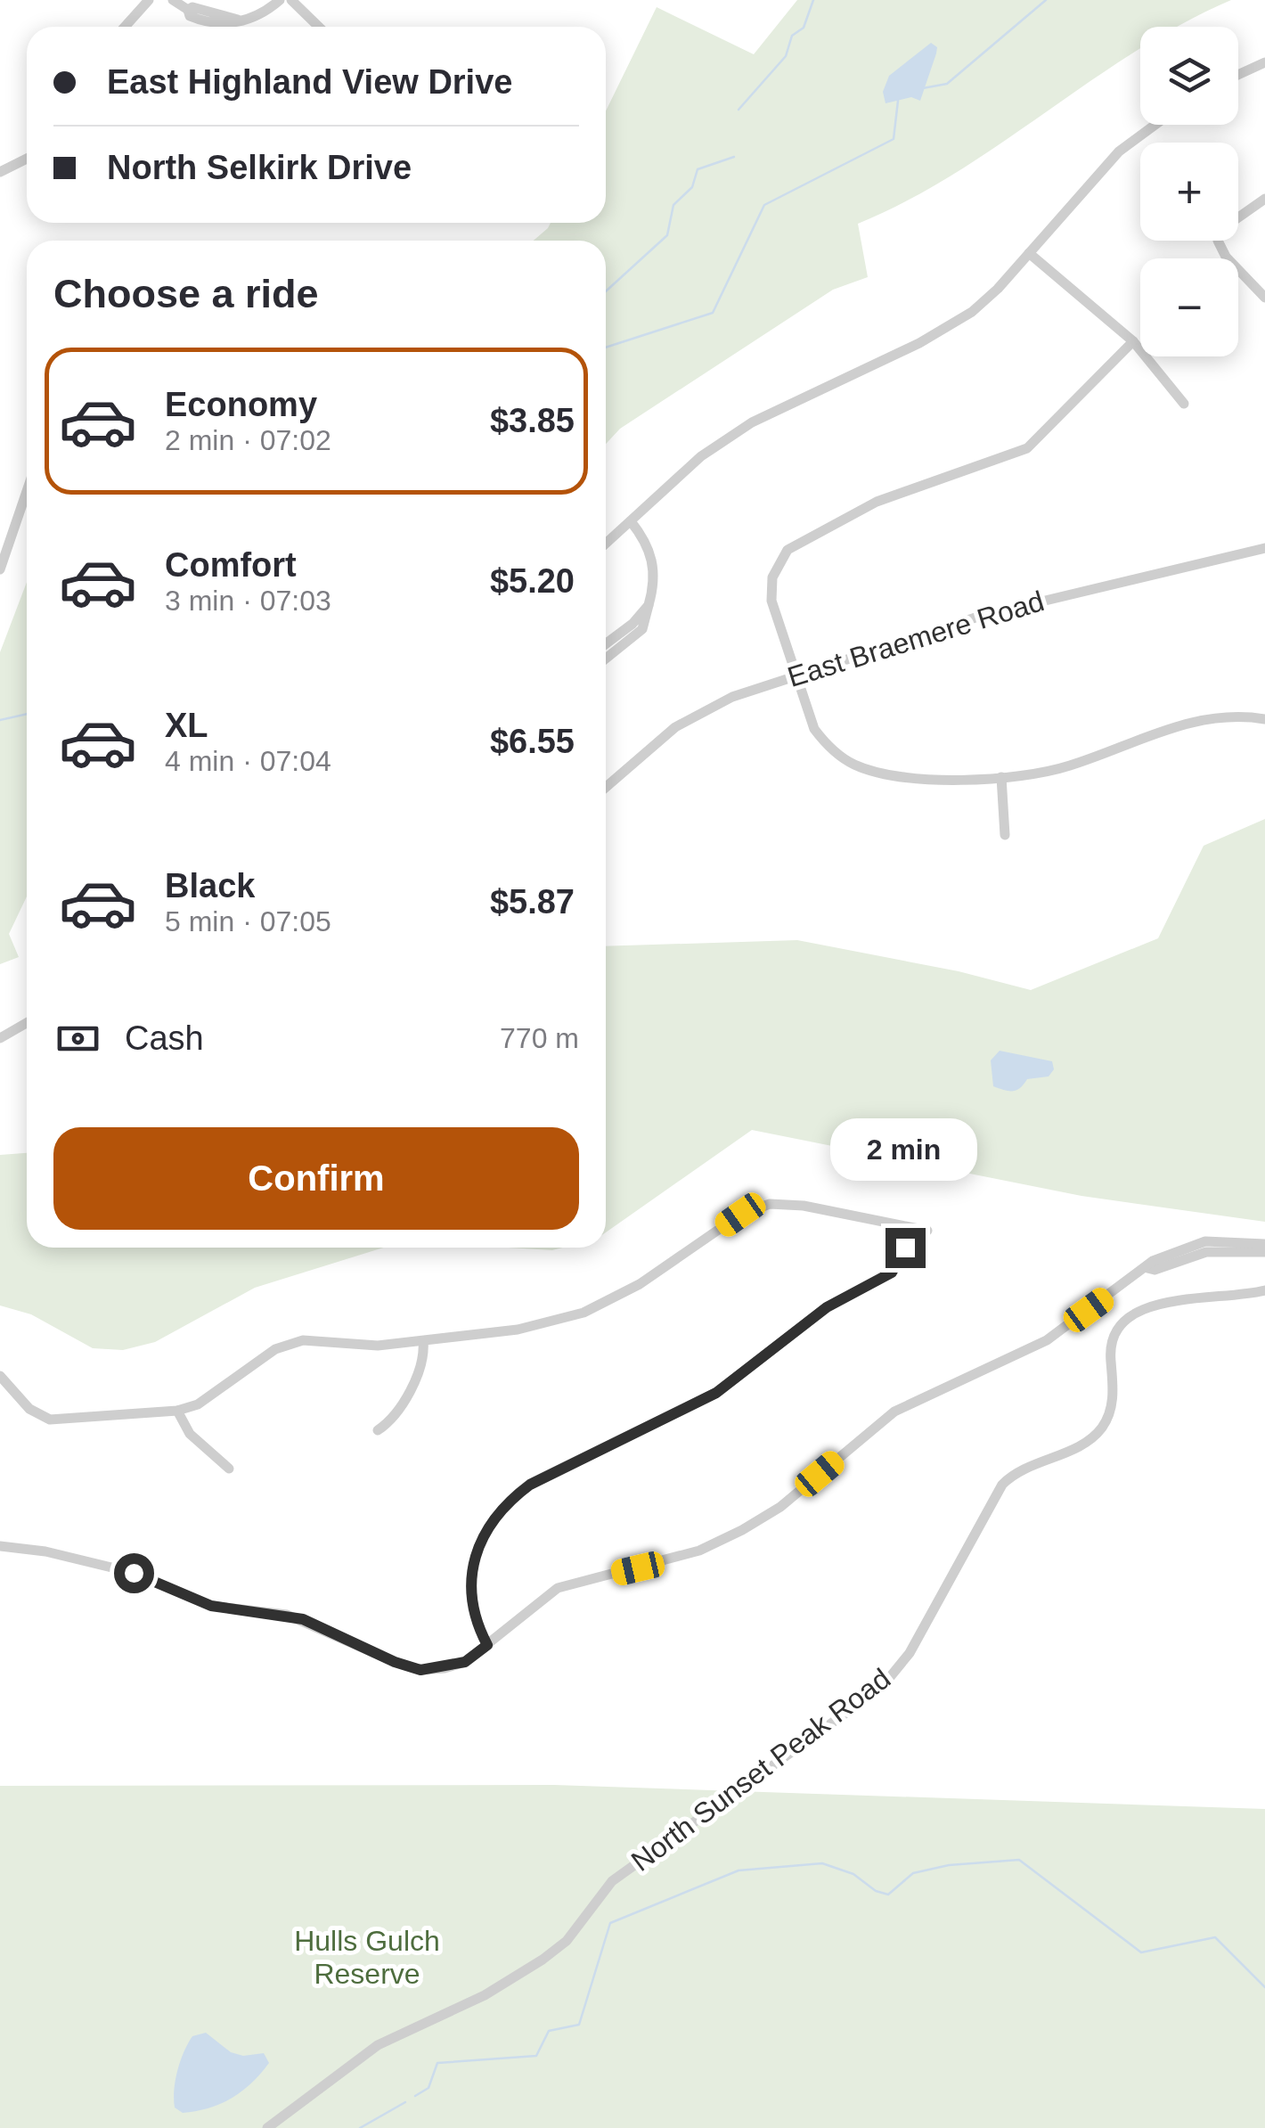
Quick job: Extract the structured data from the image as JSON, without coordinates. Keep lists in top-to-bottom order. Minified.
{"streets":{"street":["East Braemere Road","North Sunset Peak Road"]},"parks":["Hulls Gulch Reserve"],"page":{"map_buttons":["+","−"],"banner":["East Highland View Drive","North Selkirk Drive"],"heading":"Choose a ride","list":[{"name":"Economy","note":"2 min · 07:02","value":"$3.85"},{"name":"Comfort","note":"3 min · 07:03","value":"$5.20"},{"name":"XL","note":"4 min · 07:04","value":"$6.55"},{"name":"Black","note":"5 min · 07:05","value":"$5.87"}],"pay":["Cash","770 m"],"buttons":"Confirm","bubble":"2 min"}}
